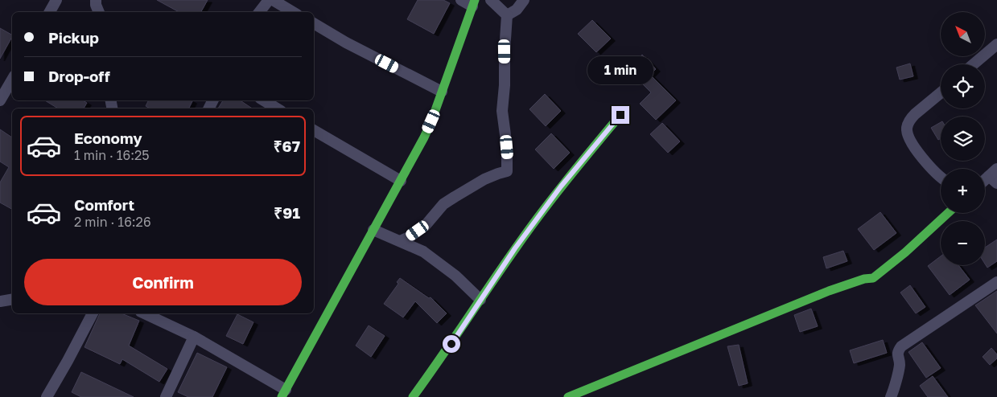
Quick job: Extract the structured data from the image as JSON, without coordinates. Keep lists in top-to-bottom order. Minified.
{"north":"top left","page":{"map_buttons":["+","−"],"banner":["Pickup","Drop-off"],"bubble":"1 min","list":[{"name":"Economy","note":"1 min · 16:25","value":"₹67"},{"name":"Comfort","note":"2 min · 16:26","value":"₹91"}],"buttons":"Confirm"}}
